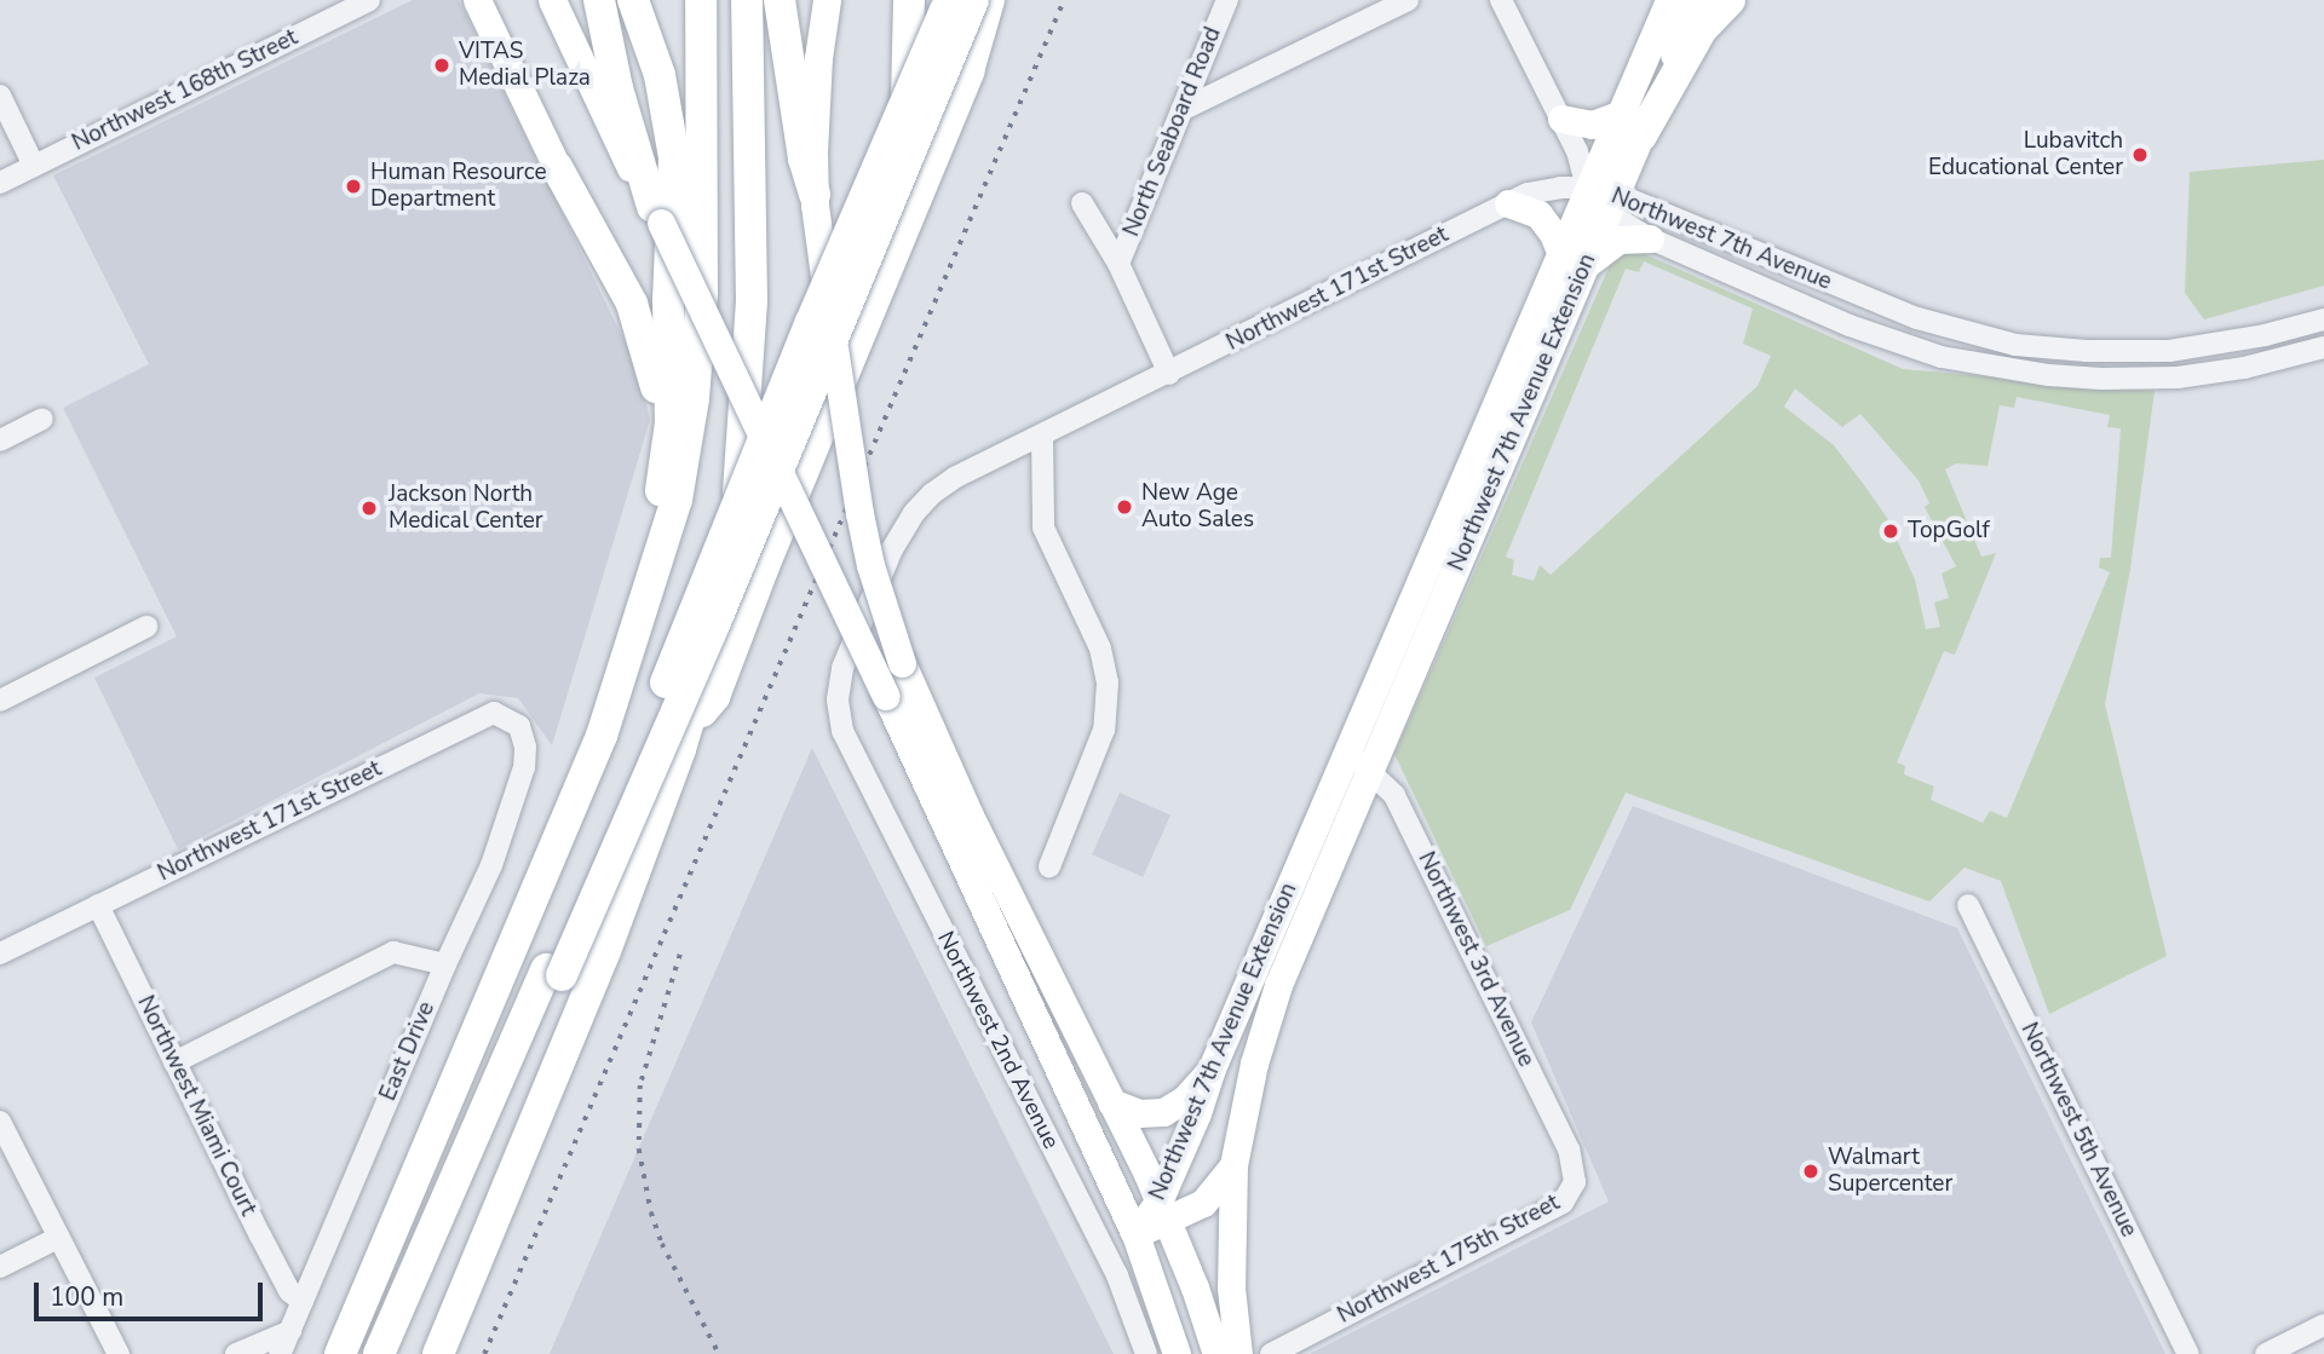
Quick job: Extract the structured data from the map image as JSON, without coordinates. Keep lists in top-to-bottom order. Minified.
{"streets":{"main road":["Northwest 7th Avenue Extension"],"street":["Northwest 168th Street","North Seaboard Road","Northwest 7th Avenue","Northwest 171st Street","Northwest 3rd Avenue","Northwest 2nd Avenue","East Drive","Northwest Miami Court","Northwest 5th Avenue","Northwest 175th Street"]},"crossings":[["Northwest 7th Avenue","Northwest 171st Street"],["Northwest 7th Avenue","Northwest 7th Avenue Extension"],["Northwest 171st Street","Northwest 7th Avenue Extension"],["Northwest 171st Street","Northwest 2nd Avenue"],["Northwest 171st Street","East Drive"],["Northwest 171st Street","Northwest Miami Court"],["Northwest 7th Avenue Extension","Northwest 3rd Avenue"],["Northwest 3rd Avenue","Northwest 175th Street"],["East Drive","Northwest Miami Court"]],"places":["VITAS Medial Plaza","Lubavitch Educational Center","Human Resource Department","New Age Auto Sales","Jackson North Medical Center","TopGolf","Walmart Supercenter"],"scale_bar":"100 m"}
